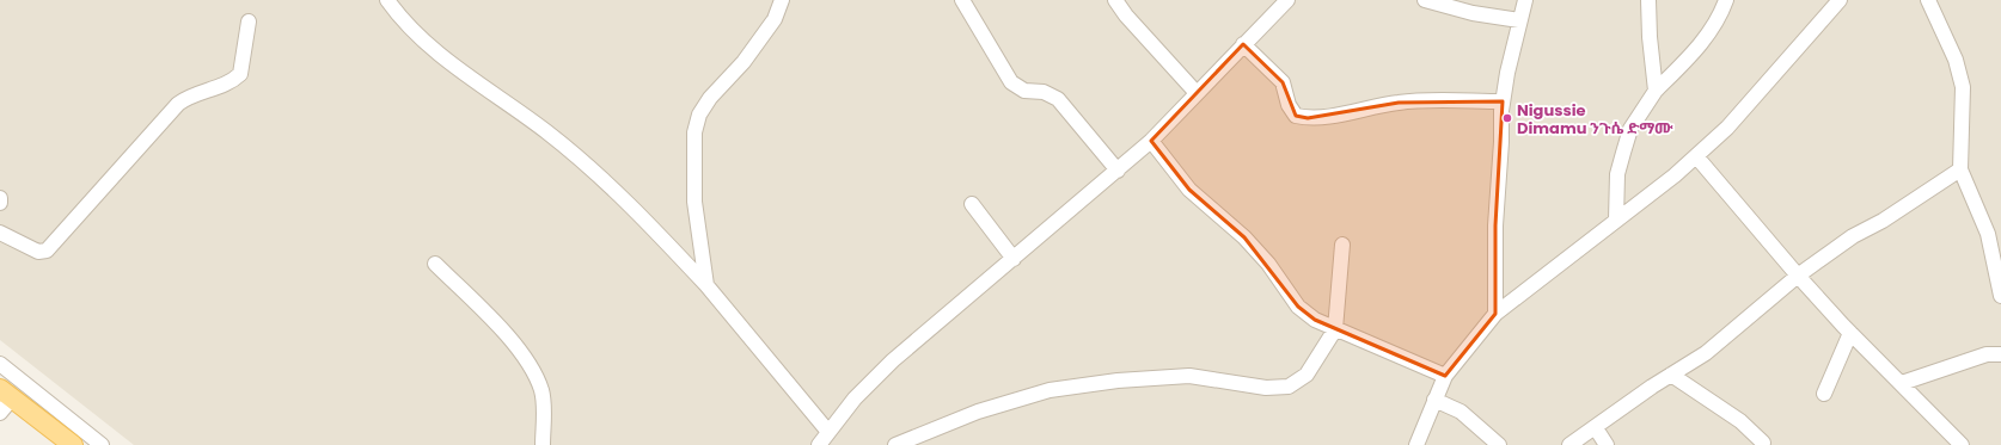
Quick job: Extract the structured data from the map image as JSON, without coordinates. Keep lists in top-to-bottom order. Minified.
{"places":["Nigussie Dimamu ንጉሴ ድማሙ"]}
